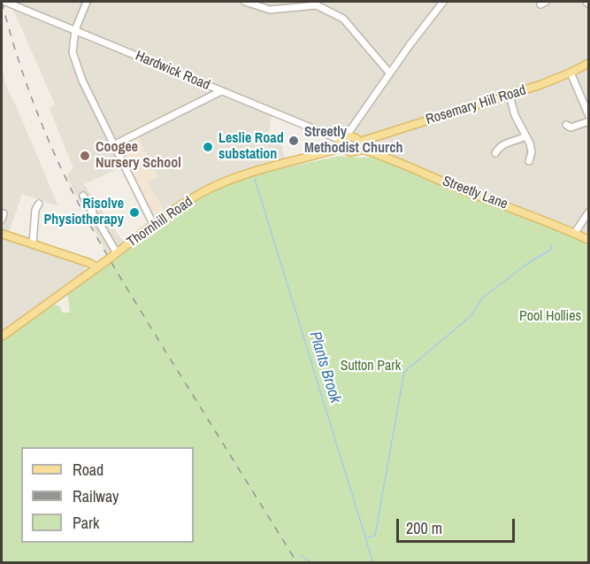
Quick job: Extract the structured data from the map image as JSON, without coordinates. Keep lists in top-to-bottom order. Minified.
{"streets":{"main road":["Rosemary Hill Road","Streetly Lane","Thornhill Road"],"street":["Hardwick Road"]},"crossings":[["Hardwick Road","Thornhill Road"],["Rosemary Hill Road","Streetly Lane"],["Rosemary Hill Road","Thornhill Road"],["Streetly Lane","Thornhill Road"]],"water":["Plants Brook"],"parks":["Pool Hollies","Sutton Park"],"places":["Streetly Methodist Church","Leslie Road substation","Coogee Nursery School","Risolve Physiotherapy"],"legend":["Road","Railway","Park"],"scale_bar":"200 m"}
